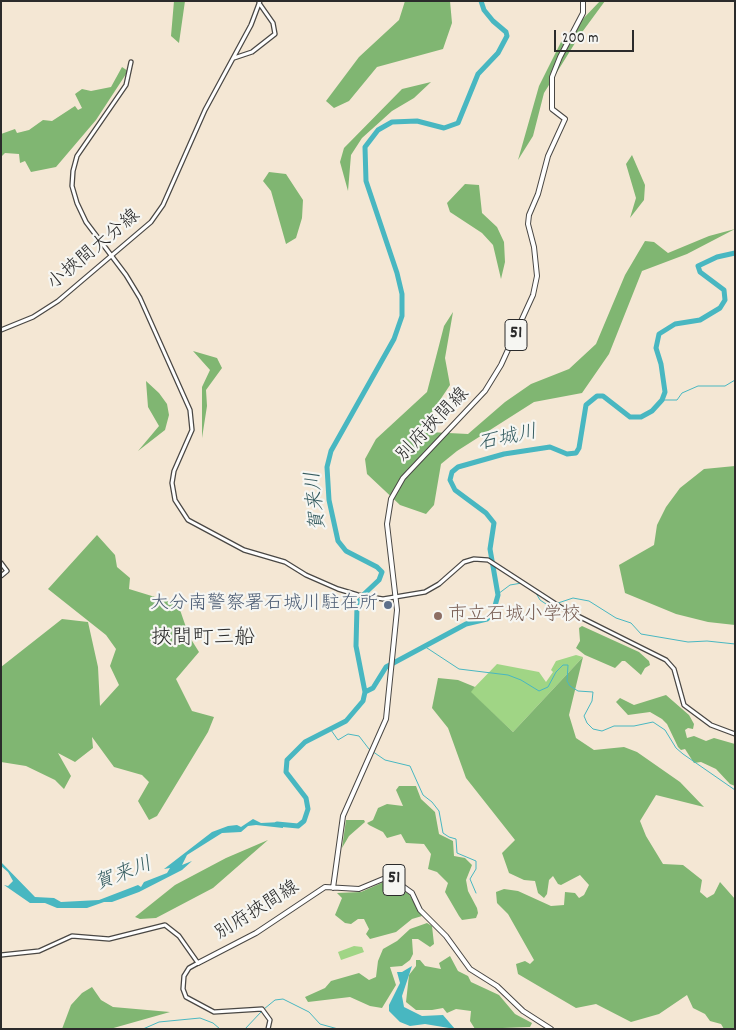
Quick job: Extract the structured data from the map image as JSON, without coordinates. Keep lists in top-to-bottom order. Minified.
{"streets":{"main road":["51","別府挾間線"],"street":["小挾間大分線"]},"districts":["挾間町三船"],"water":["石城川","賀来川"],"places":["大分南警察署石城川駐在所","市立石城小学校"],"scale_bar":"200 m"}
